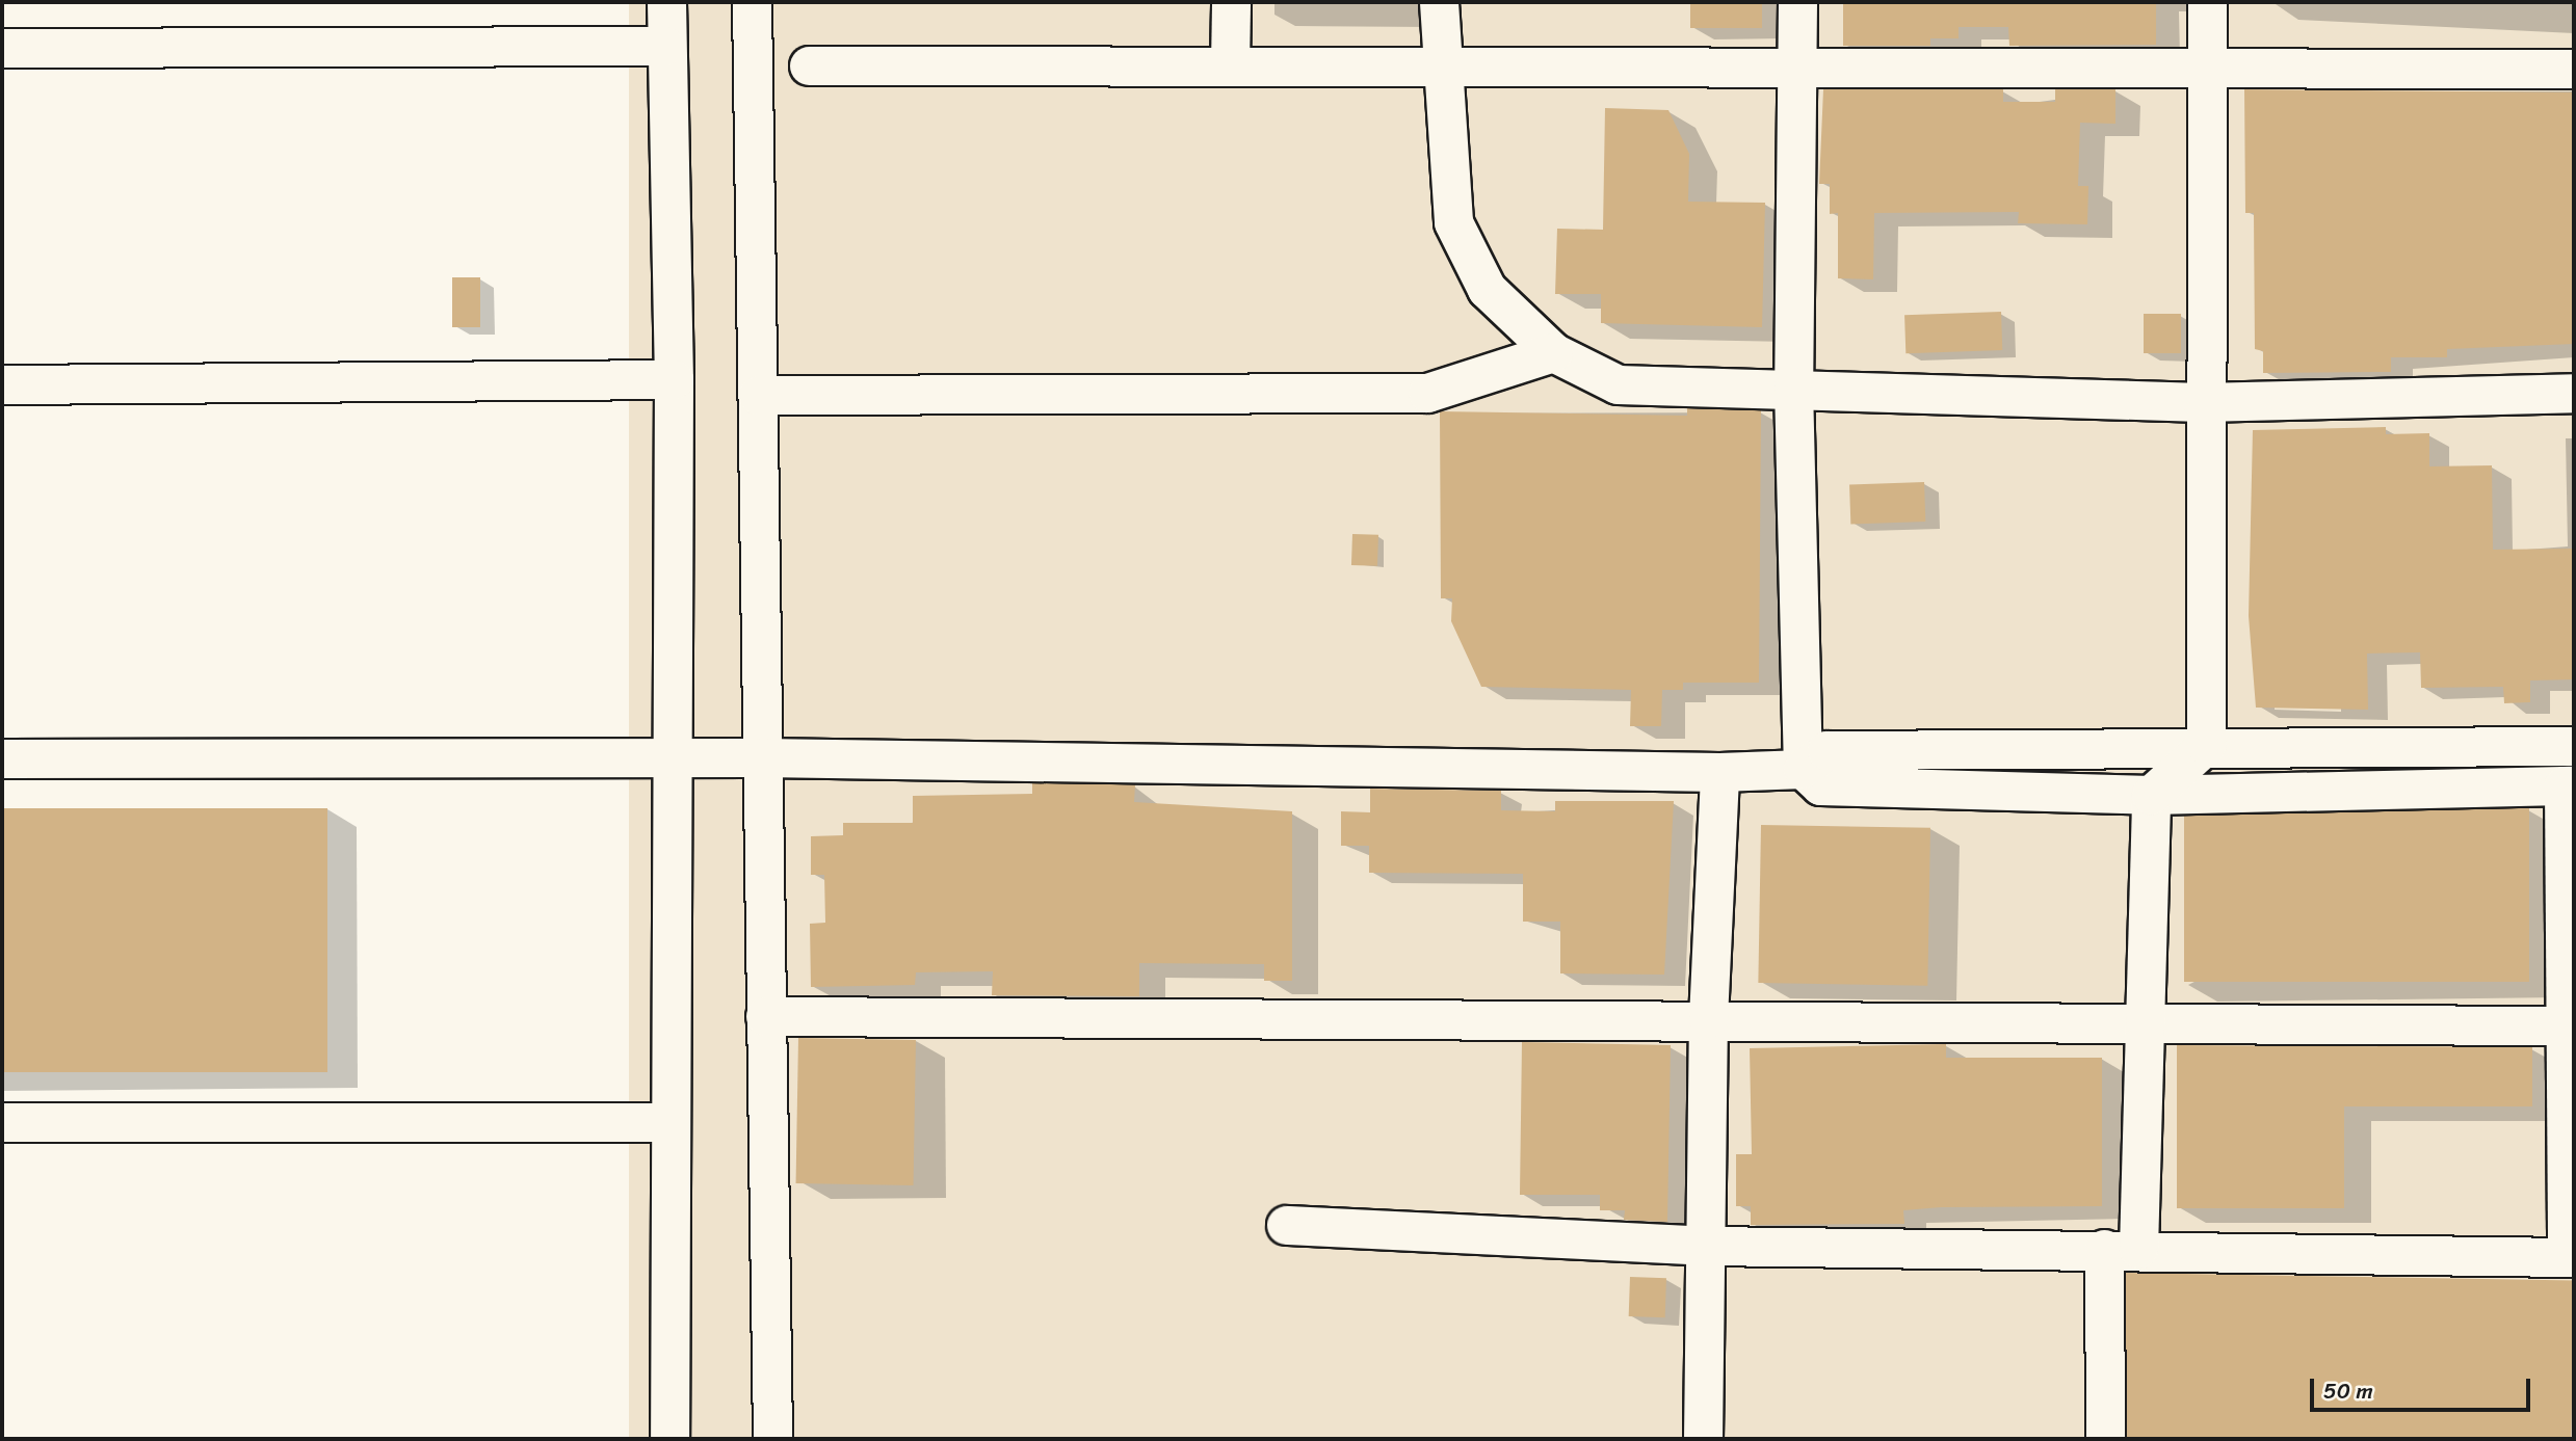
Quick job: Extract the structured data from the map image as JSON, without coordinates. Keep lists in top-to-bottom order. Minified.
{"scale_bar":"50 m"}
